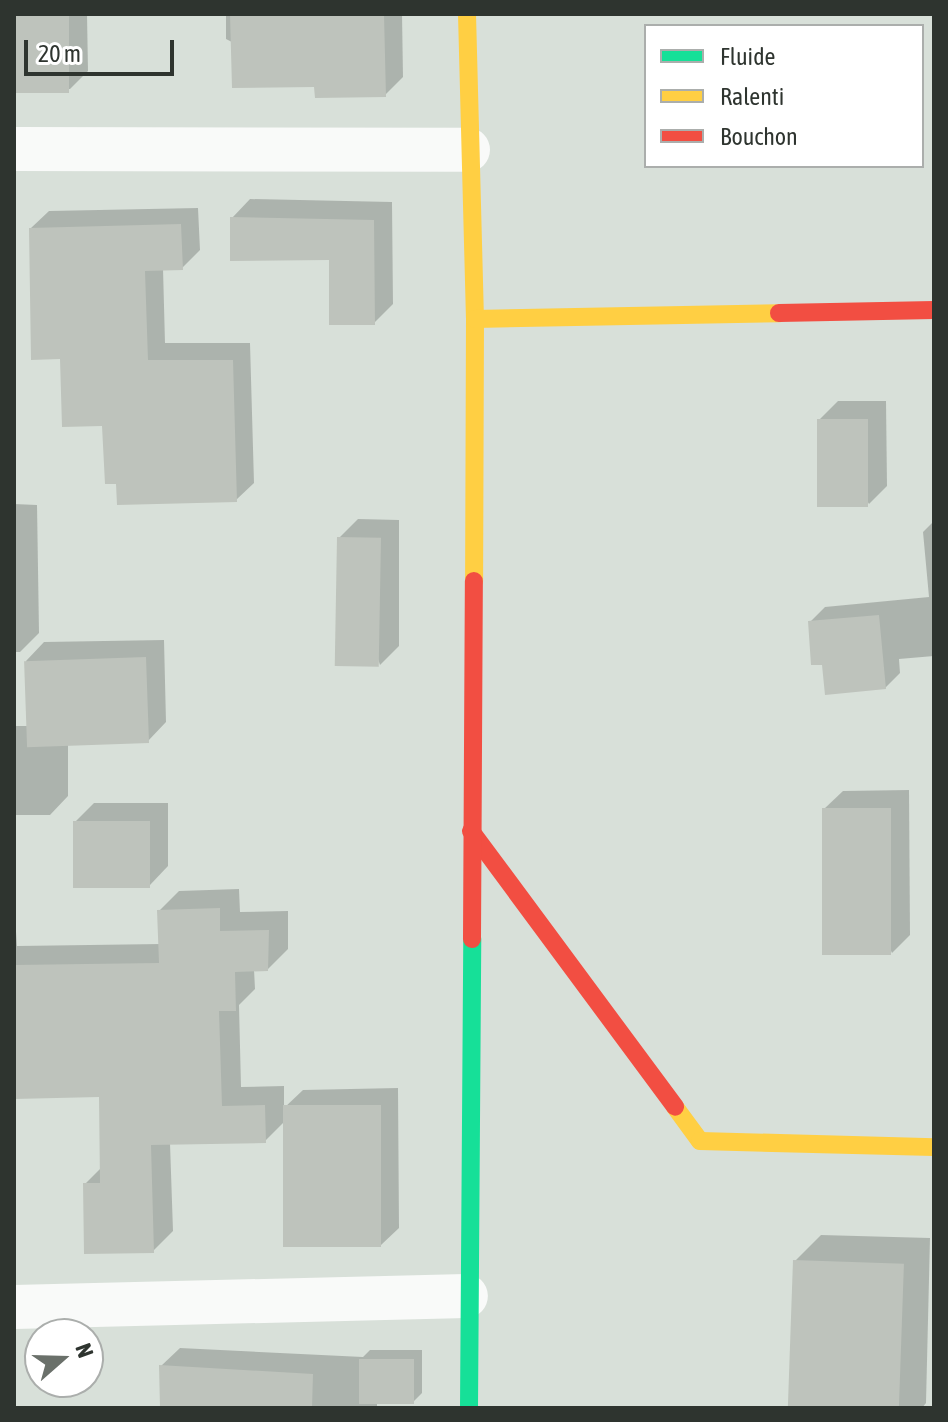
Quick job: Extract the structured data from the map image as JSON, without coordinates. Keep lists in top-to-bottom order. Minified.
{"legend":["Fluide","Ralenti","Bouchon"],"scale_bar":"20 m","north":"right"}
